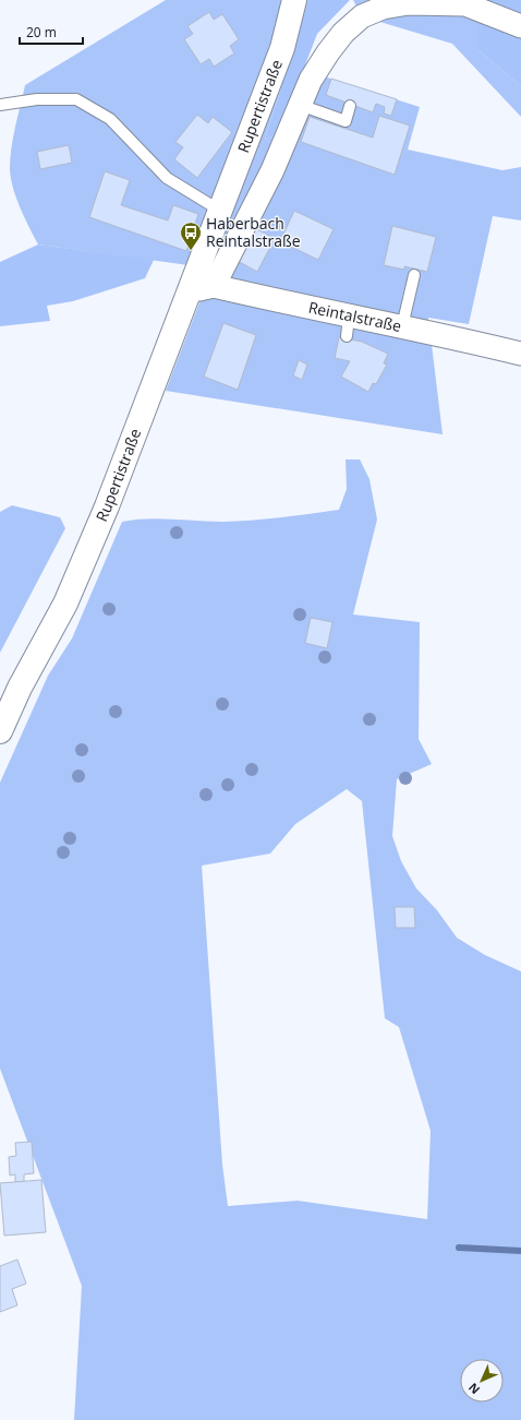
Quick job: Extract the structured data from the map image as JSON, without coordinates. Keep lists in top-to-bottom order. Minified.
{"streets":{"main road":["Rupertistraße"],"street":["Reintalstraße"]},"crossings":[["Rupertistraße","Reintalstraße"]],"places":{"bus stop":["Haberbach Reintalstraße"]},"scale_bar":"20 m","north":"bottom left"}
